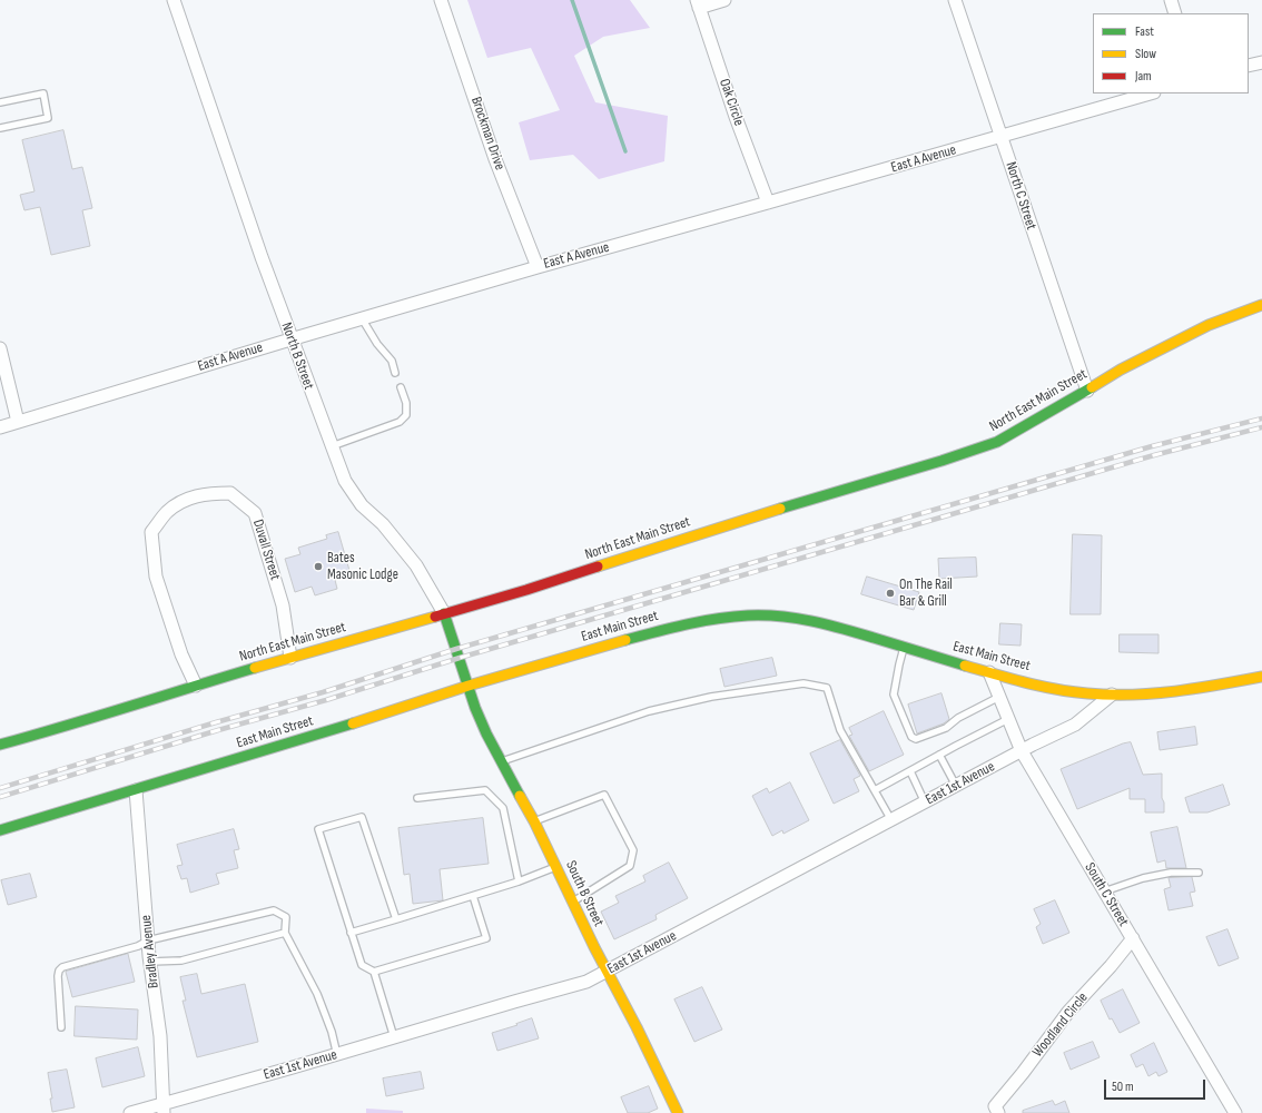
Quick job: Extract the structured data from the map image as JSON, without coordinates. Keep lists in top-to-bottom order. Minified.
{"streets":{"street":["Oak Circle","Brockman Drive","East A Avenue","North C Street","North B Street","North East Main Street","Duvall Street","East Main Street","East 1st Avenue","South B Street","South C Street","Bradley Avenue","Woodland Circle"]},"crossings":[["Oak Circle","East A Avenue"],["Brockman Drive","East A Avenue"],["East A Avenue","North C Street"],["East A Avenue","North B Street"],["North C Street","North East Main Street"],["North B Street","North East Main Street"],["North B Street","East Main Street"],["North B Street","South B Street"],["North East Main Street","Duvall Street"],["East Main Street","East 1st Avenue"],["East Main Street","South B Street"],["East Main Street","South C Street"],["East Main Street","Bradley Avenue"],["East 1st Avenue","South B Street"],["East 1st Avenue","South C Street"],["East 1st Avenue","Bradley Avenue"],["South C Street","Woodland Circle"]],"places":["Bates Masonic Lodge","On The Rail Bar & Grill"],"legend":["Fast","Slow","Jam"],"scale_bar":"50 m"}
